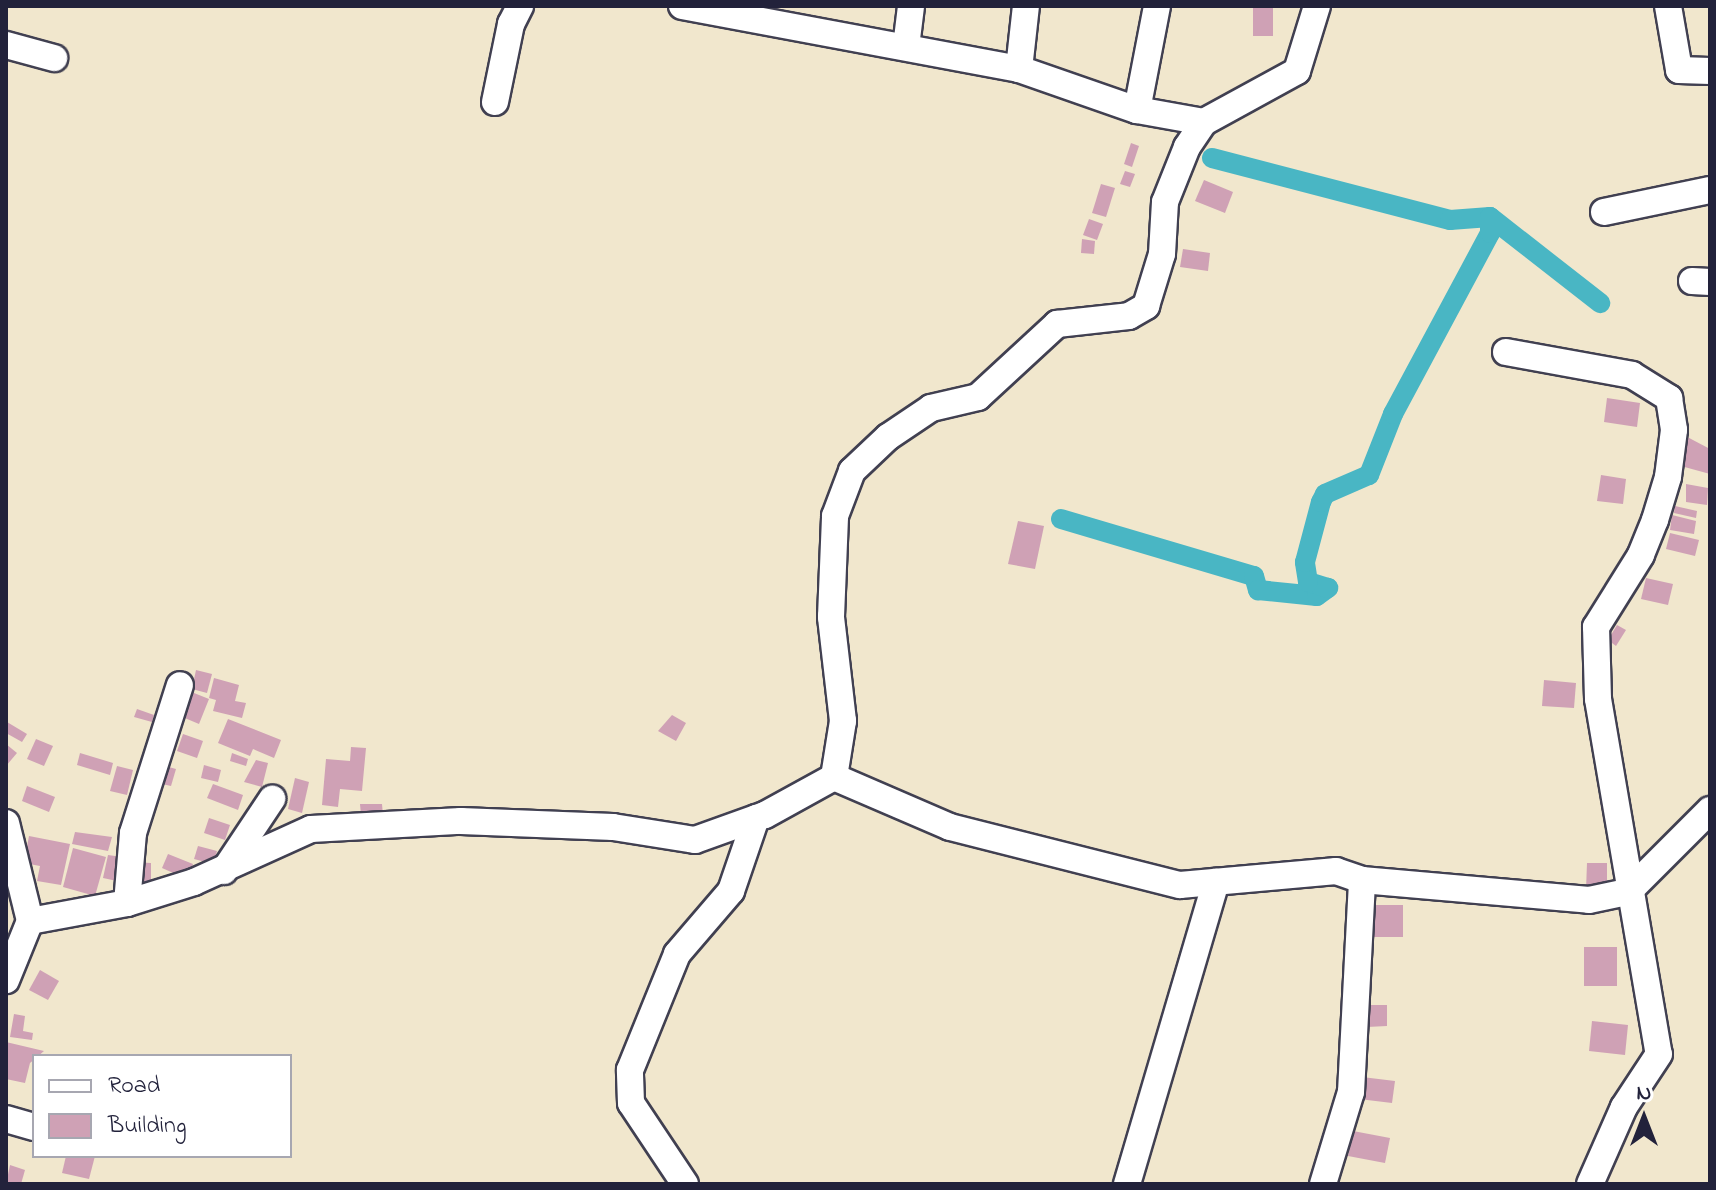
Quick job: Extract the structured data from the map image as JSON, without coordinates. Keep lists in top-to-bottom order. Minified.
{"legend":["Road","Building"],"north":"top"}
